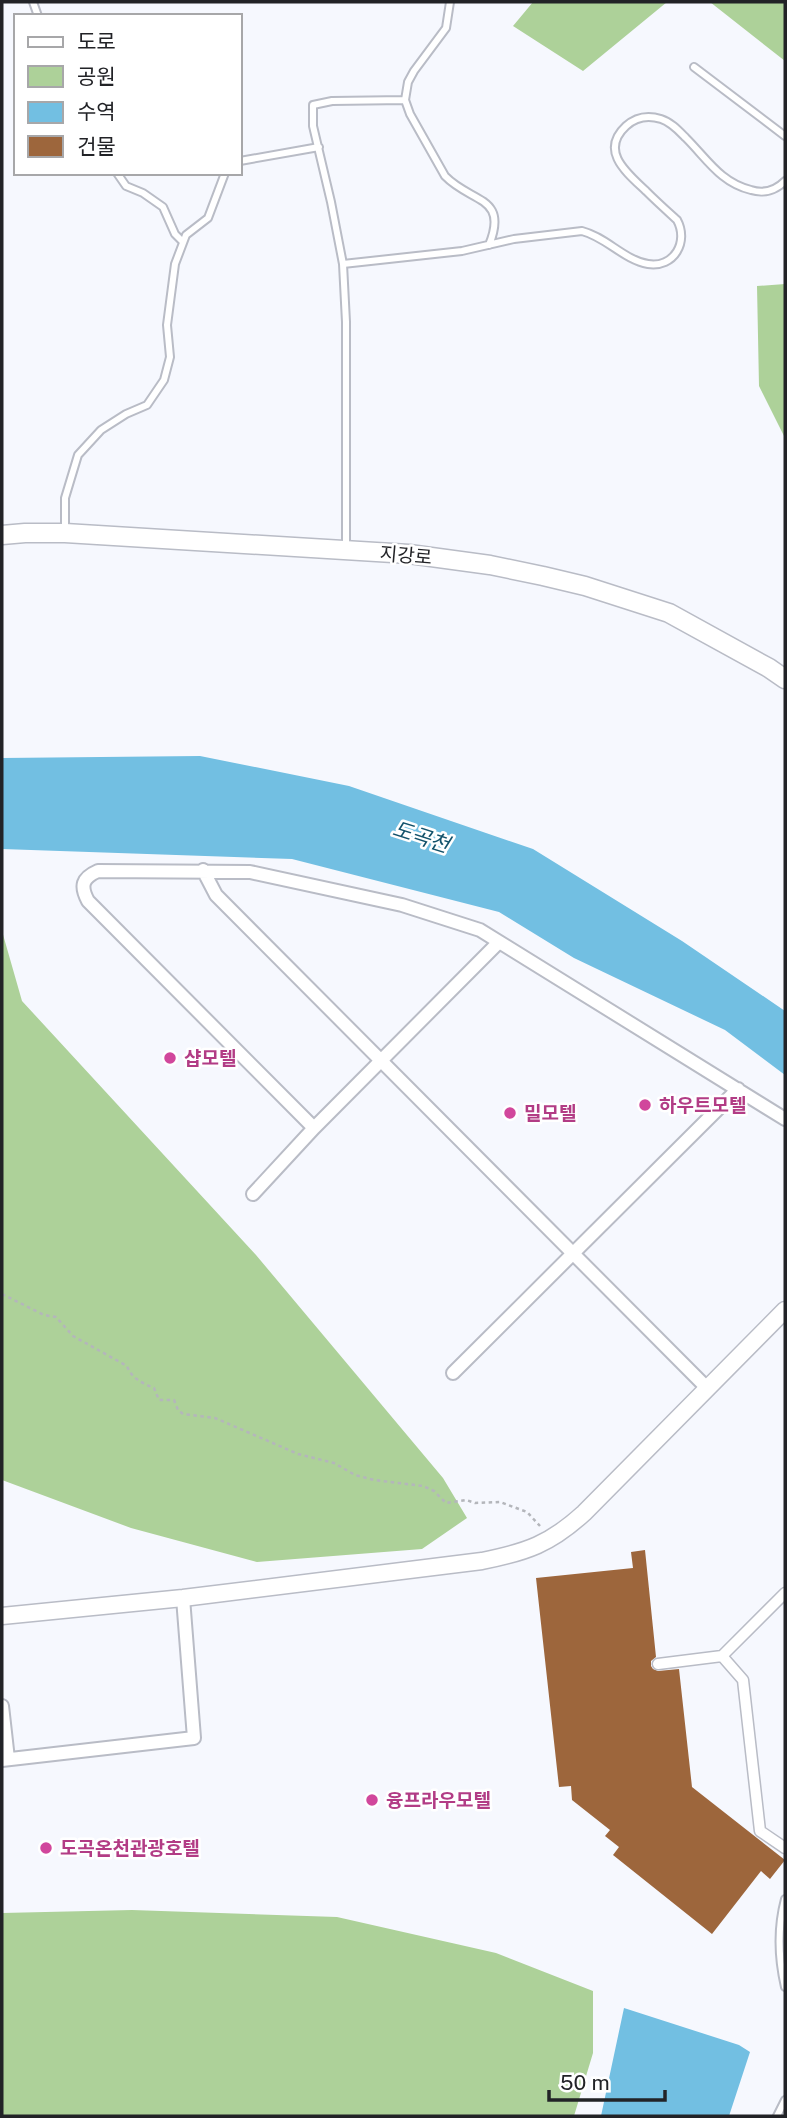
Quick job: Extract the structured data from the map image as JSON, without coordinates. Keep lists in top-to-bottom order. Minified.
{"streets":{"main road":["지강로"]},"water":["도곡천"],"places":["샵모텔","하우트모텔","밀모텔","융프라우모텔","도곡온천관광호텔"],"legend":["도로","공원","수역","건물"],"scale_bar":"50 m"}
